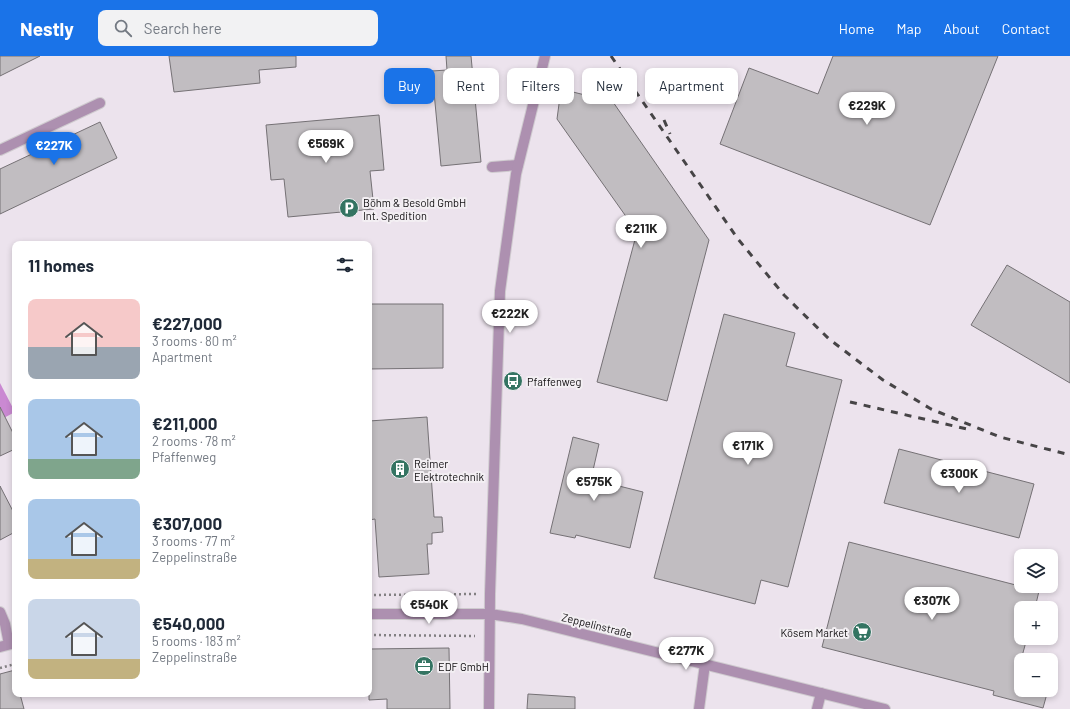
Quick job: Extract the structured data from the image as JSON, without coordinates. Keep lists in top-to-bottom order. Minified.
{"streets":{"street":["Zeppelinstraße"]},"places":{"parking":["Böhm & Besold GmbH Int. Spedition"],"bus stop":["Pfaffenweg"],"building":["Reimer Elektrotechnik"],"supermarket":["Kösem Market"],"office":["EDF GmbH"]},"page":{"header":"Nestly","search":"Search here","nav":["Home","Map","About","Contact"],"chip":["Buy","Rent","Filters","New","Apartment"],"price":["€229K","€569K","€227K","€211K","€222K","€171K","€300K","€575K","€307K","€540K","€277K"],"heading":"11 homes","list":[{"name":"€227,000","note":"3 rooms · 80 m² · Apartment"},{"name":"€211,000","note":"2 rooms · 78 m² · Pfaffenweg"},{"name":"€307,000","note":"3 rooms · 77 m² · Zeppelinstraße"},{"name":"€540,000","note":"5 rooms · 183 m² · Zeppelinstraße"}],"map_buttons":["+","−"]}}
